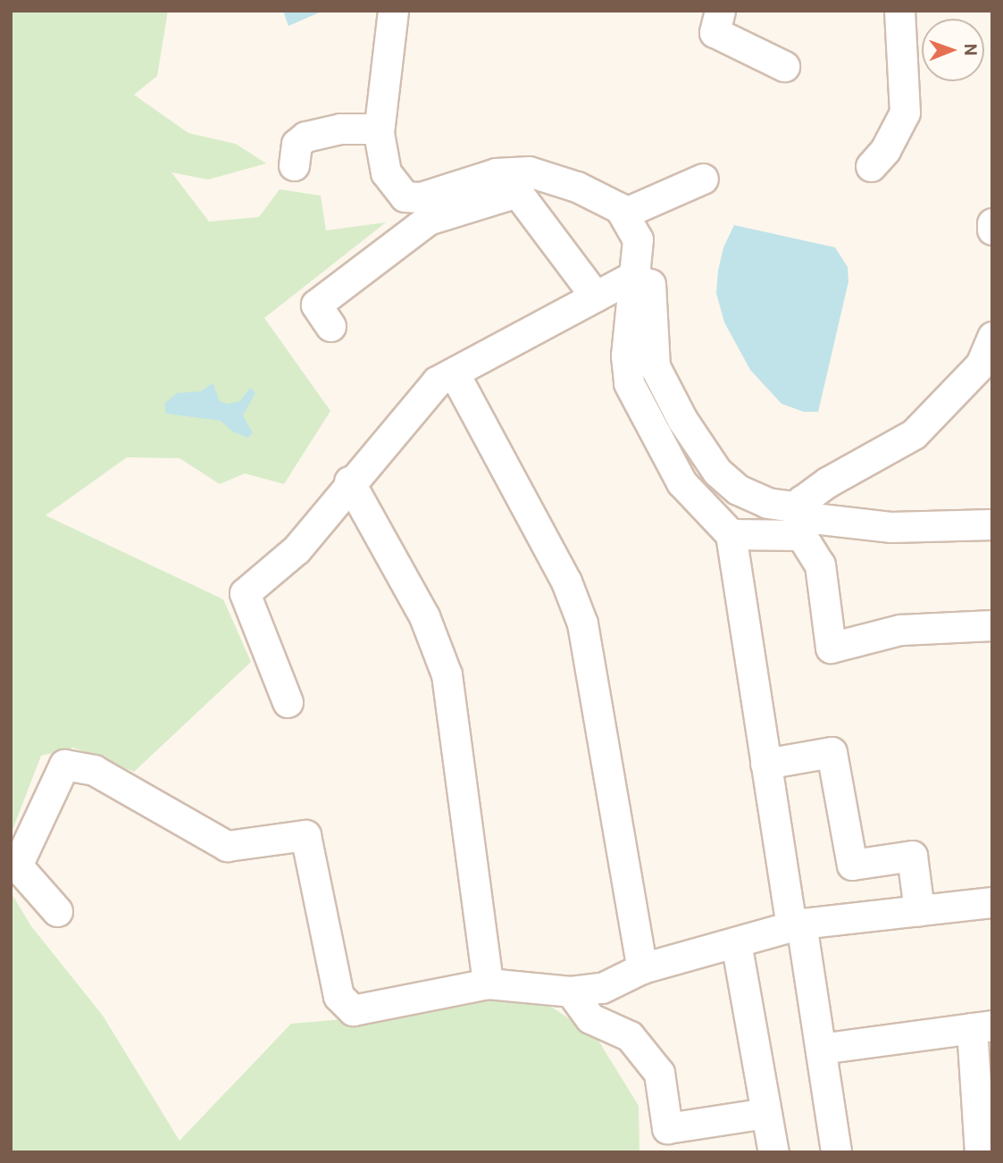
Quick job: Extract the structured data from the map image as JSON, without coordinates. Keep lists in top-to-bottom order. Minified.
{"north":"right"}
